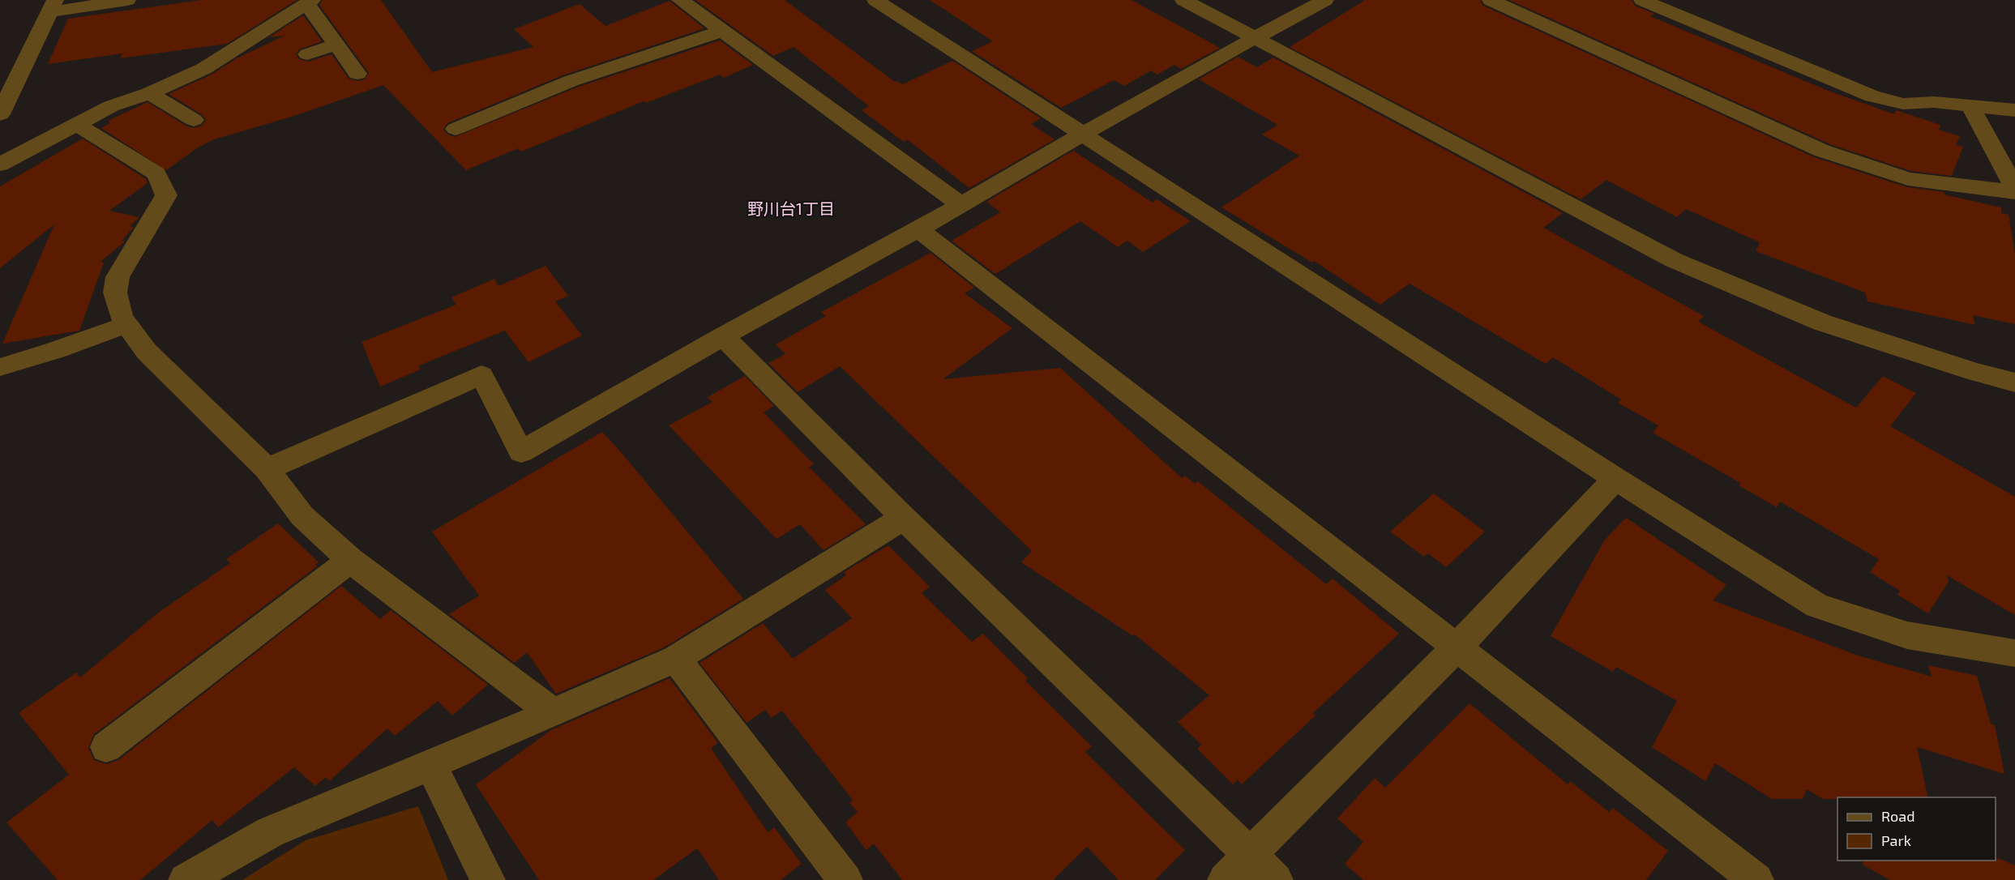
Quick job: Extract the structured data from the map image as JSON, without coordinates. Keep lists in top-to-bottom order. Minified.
{"districts":["野川台1丁目"],"legend":["Road","Park"]}
